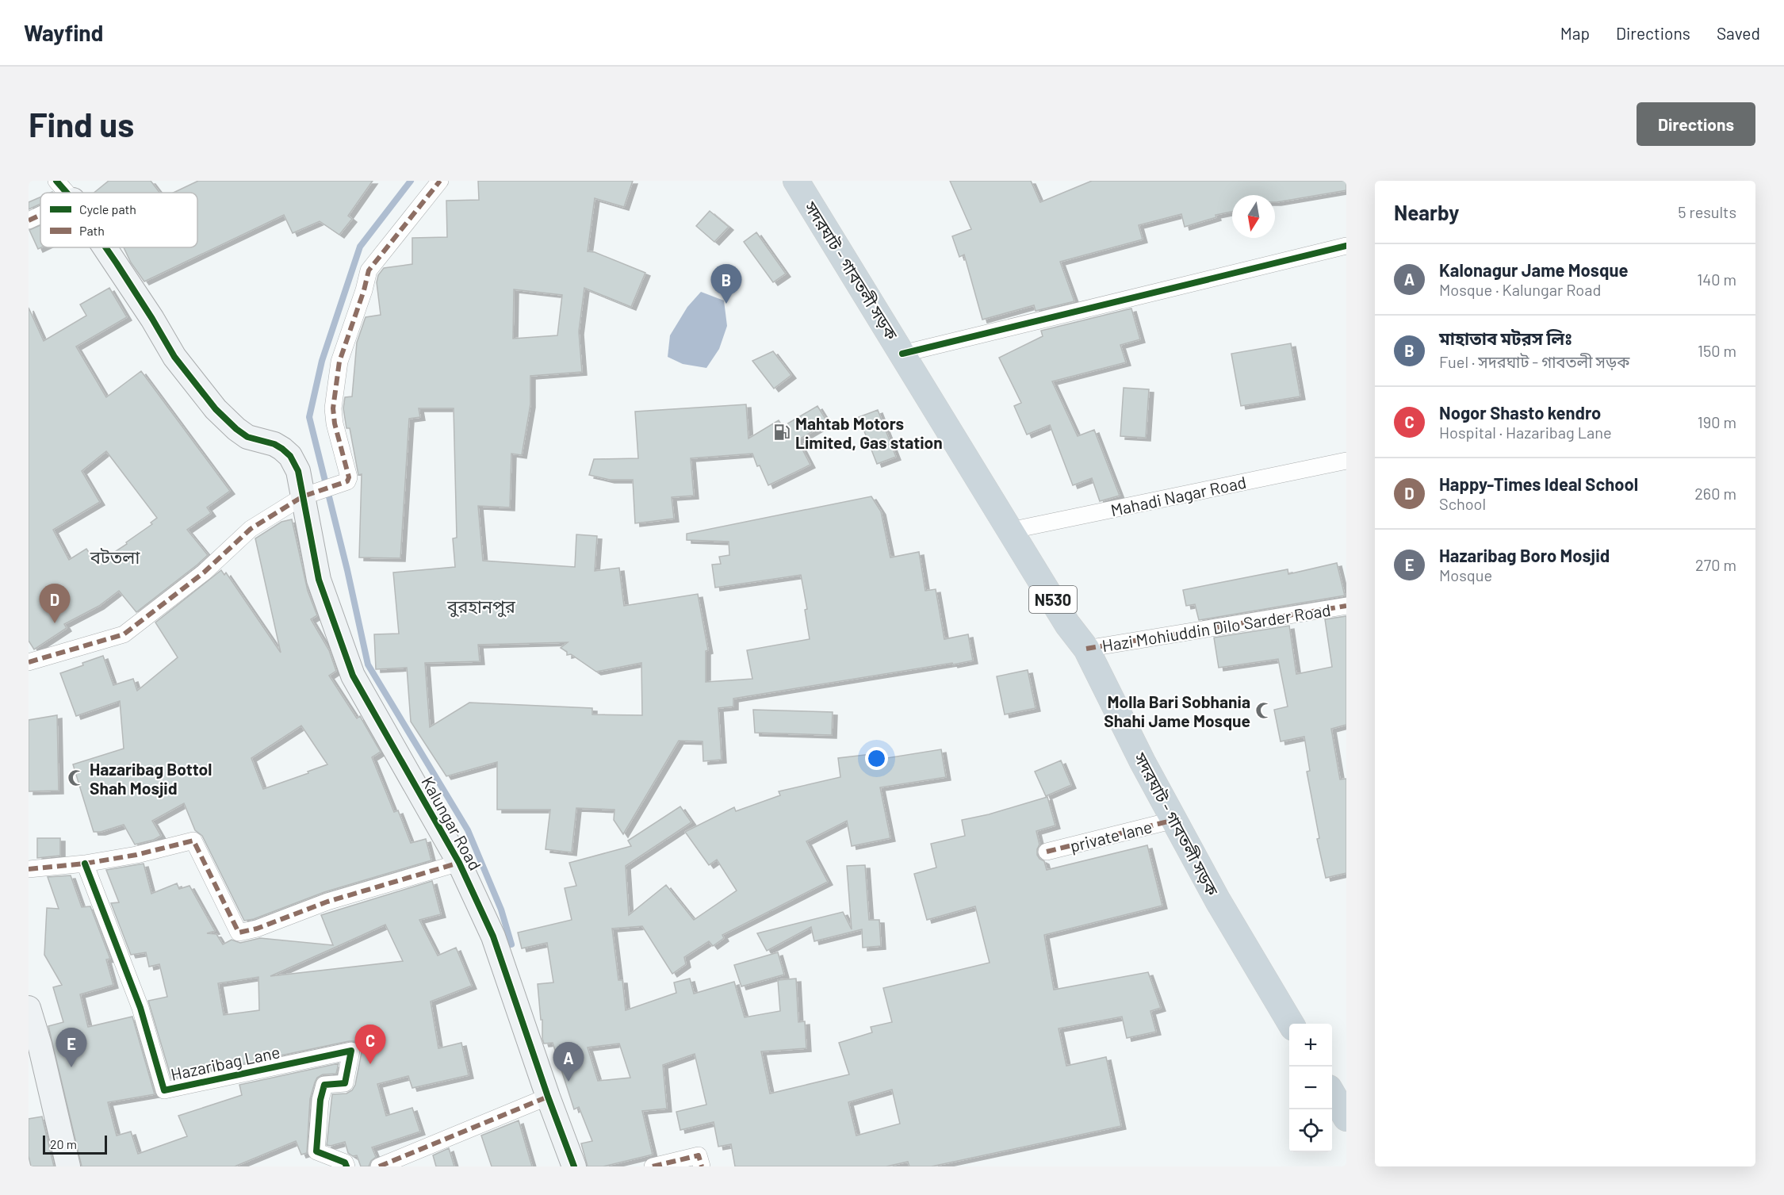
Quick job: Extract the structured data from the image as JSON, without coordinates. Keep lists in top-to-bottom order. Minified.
{"streets":{"highway":["সদরঘাট - গাবতলী সড়ক","N530"],"street":["Mahadi Nagar Road","Hazi Mohiuddin Dilo Sarder Road","Kalungar Road","private lane","Hazaribag Lane"]},"crossings":[["সদরঘাট - গাবতলী সড়ক","Mahadi Nagar Road"],["সদরঘাট - গাবতলী সড়ক","Hazi Mohiuddin Dilo Sarder Road"],["সদরঘাট - গাবতলী সড়ক","private lane"]],"districts":["বটতলা","বুরহানপুর"],"places":{"fuel station":["Mahtab Motors Limited, Gas station"],"mosque":["Molla Bari Sobhania Shahi Jame Mosque","Hazaribag Bottol Shah Mosjid"]},"legend":["Cycle path","Path"],"scale_bar":"20 m","north":"bottom","page":{"header":"Wayfind","nav":["Map","Directions","Saved"],"buttons":"Directions","title":"Find us","heading":["Nearby","5 results"],"list":[{"mark":"A","name":"Kalonagur Jame Mosque","note":"Mosque · Kalungar Road","value":"140 m"},{"mark":"B","name":"মাহাতাব মটরস লিঃ","note":"Fuel · সদরঘাট - গাবতলী সড়ক","value":"150 m"},{"mark":"C","name":"Nogor Shasto kendro","note":"Hospital · Hazaribag Lane","value":"190 m"},{"mark":"D","name":"Happy-Times Ideal School","note":"School","value":"260 m"},{"mark":"E","name":"Hazaribag Boro Mosjid","note":"Mosque","value":"270 m"}],"pins":["B","D","C","E","A"],"map_buttons":["+","−"],"scale":"20 m"}}
